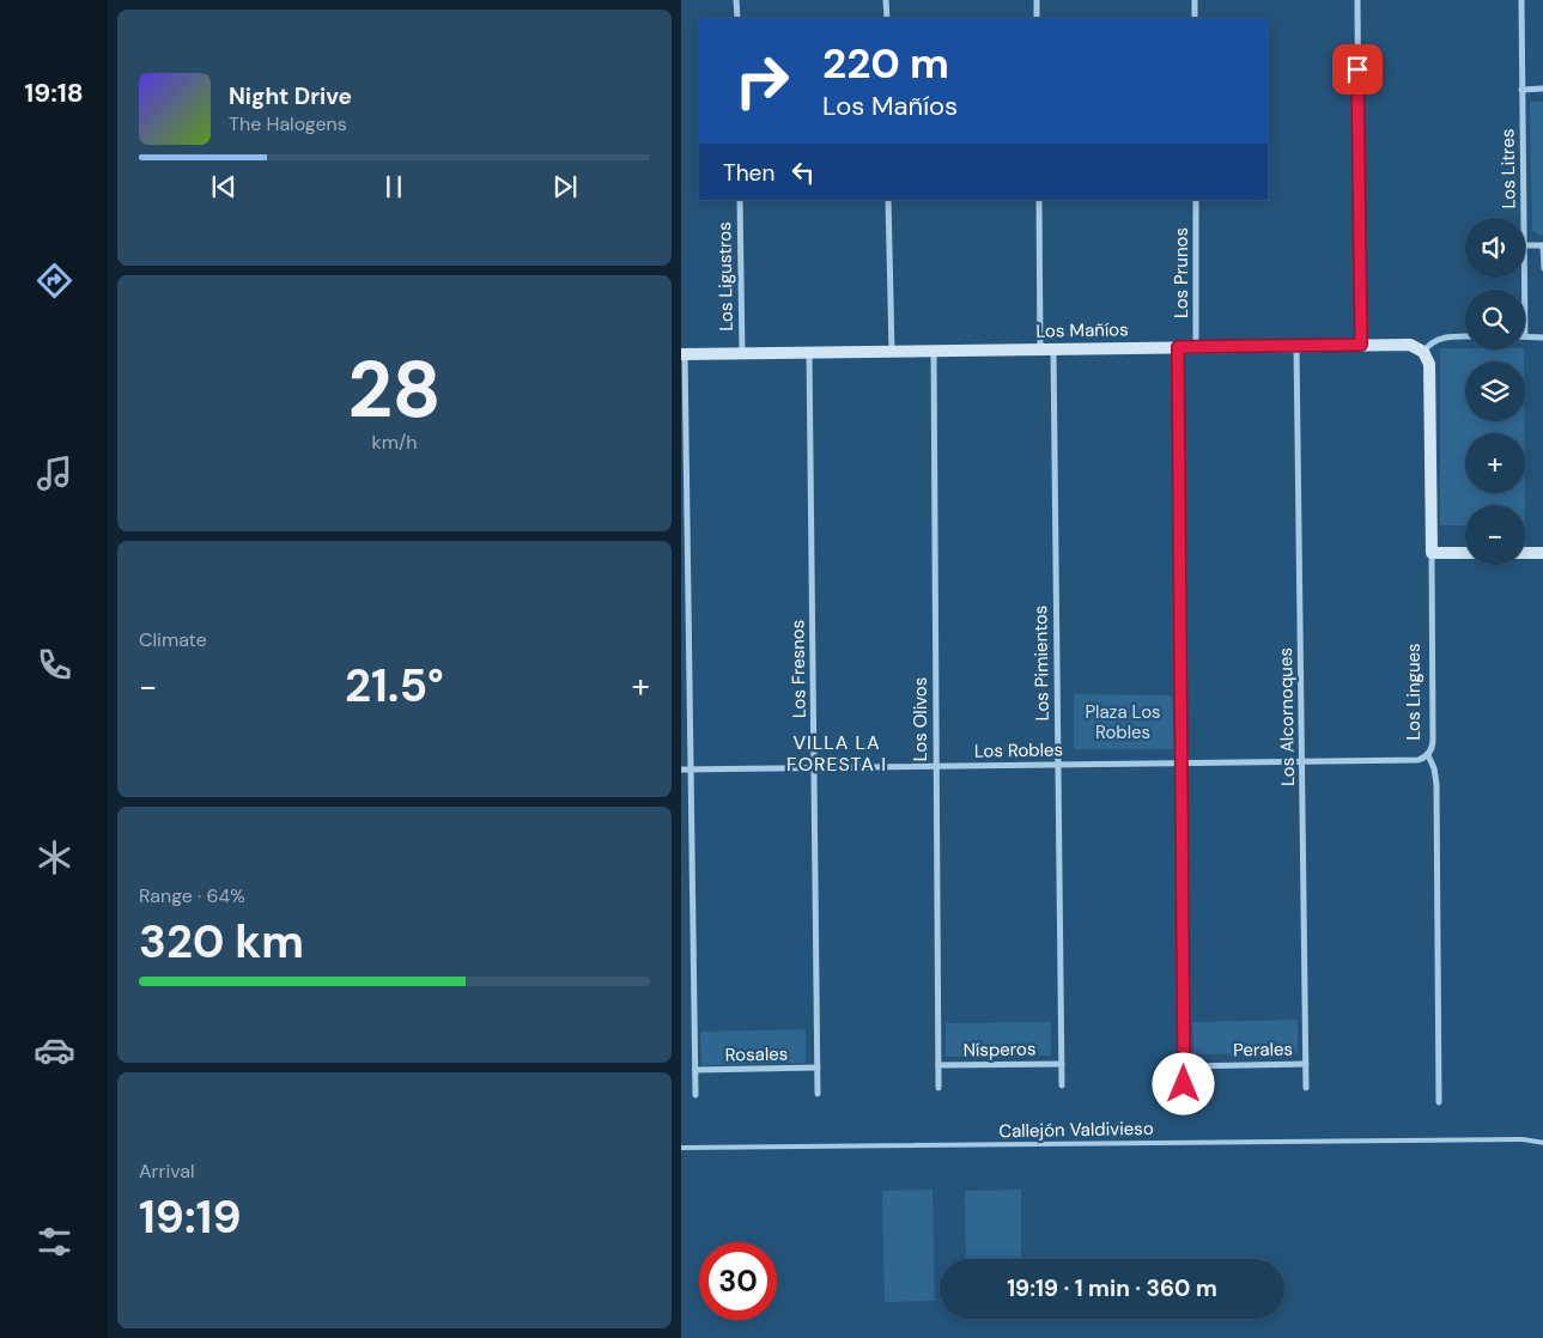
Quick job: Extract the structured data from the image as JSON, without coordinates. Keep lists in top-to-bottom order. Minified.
{"streets":{"street":["Los Litres","Los Prunos","Los Ligustros","Los Mañíos","Los Pimientos","Los Fresnos","Los Lingues","Los Alcornoques","Los Olivos","Los Robles","Nísperos","Perales","Rosales"],"lane":["Callejón Valdivieso"]},"crossings":[["Los Prunos","Los Mañíos"],["Los Ligustros","Los Mañíos"],["Los Mañíos","Los Pimientos"],["Los Mañíos","Los Fresnos"],["Los Mañíos","Los Lingues"],["Los Mañíos","Los Alcornoques"],["Los Mañíos","Los Olivos"],["Los Pimientos","Los Robles"],["Los Pimientos","Nísperos"],["Los Fresnos","Los Robles"],["Los Fresnos","Rosales"],["Los Lingues","Los Robles"],["Los Alcornoques","Los Robles"],["Los Alcornoques","Perales"],["Los Olivos","Los Robles"],["Los Olivos","Nísperos"]],"districts":["VILLA LA FORESTA I"],"parks":["Plaza Los Robles"],"page":{"tabs":"19:18","turn":["220 m","Los Mañíos"],"song":["Night Drive","The Halogens"],"then":"Then","map_buttons":["+","−"],"tile":[["28","km/h"],"Climate",["Range · 64%","320 km"],["Arrival","19:19"]],"heat":["−","21.5°","+"],"limit":"30","trip":"19:19 · 1 min · 360 m"}}
